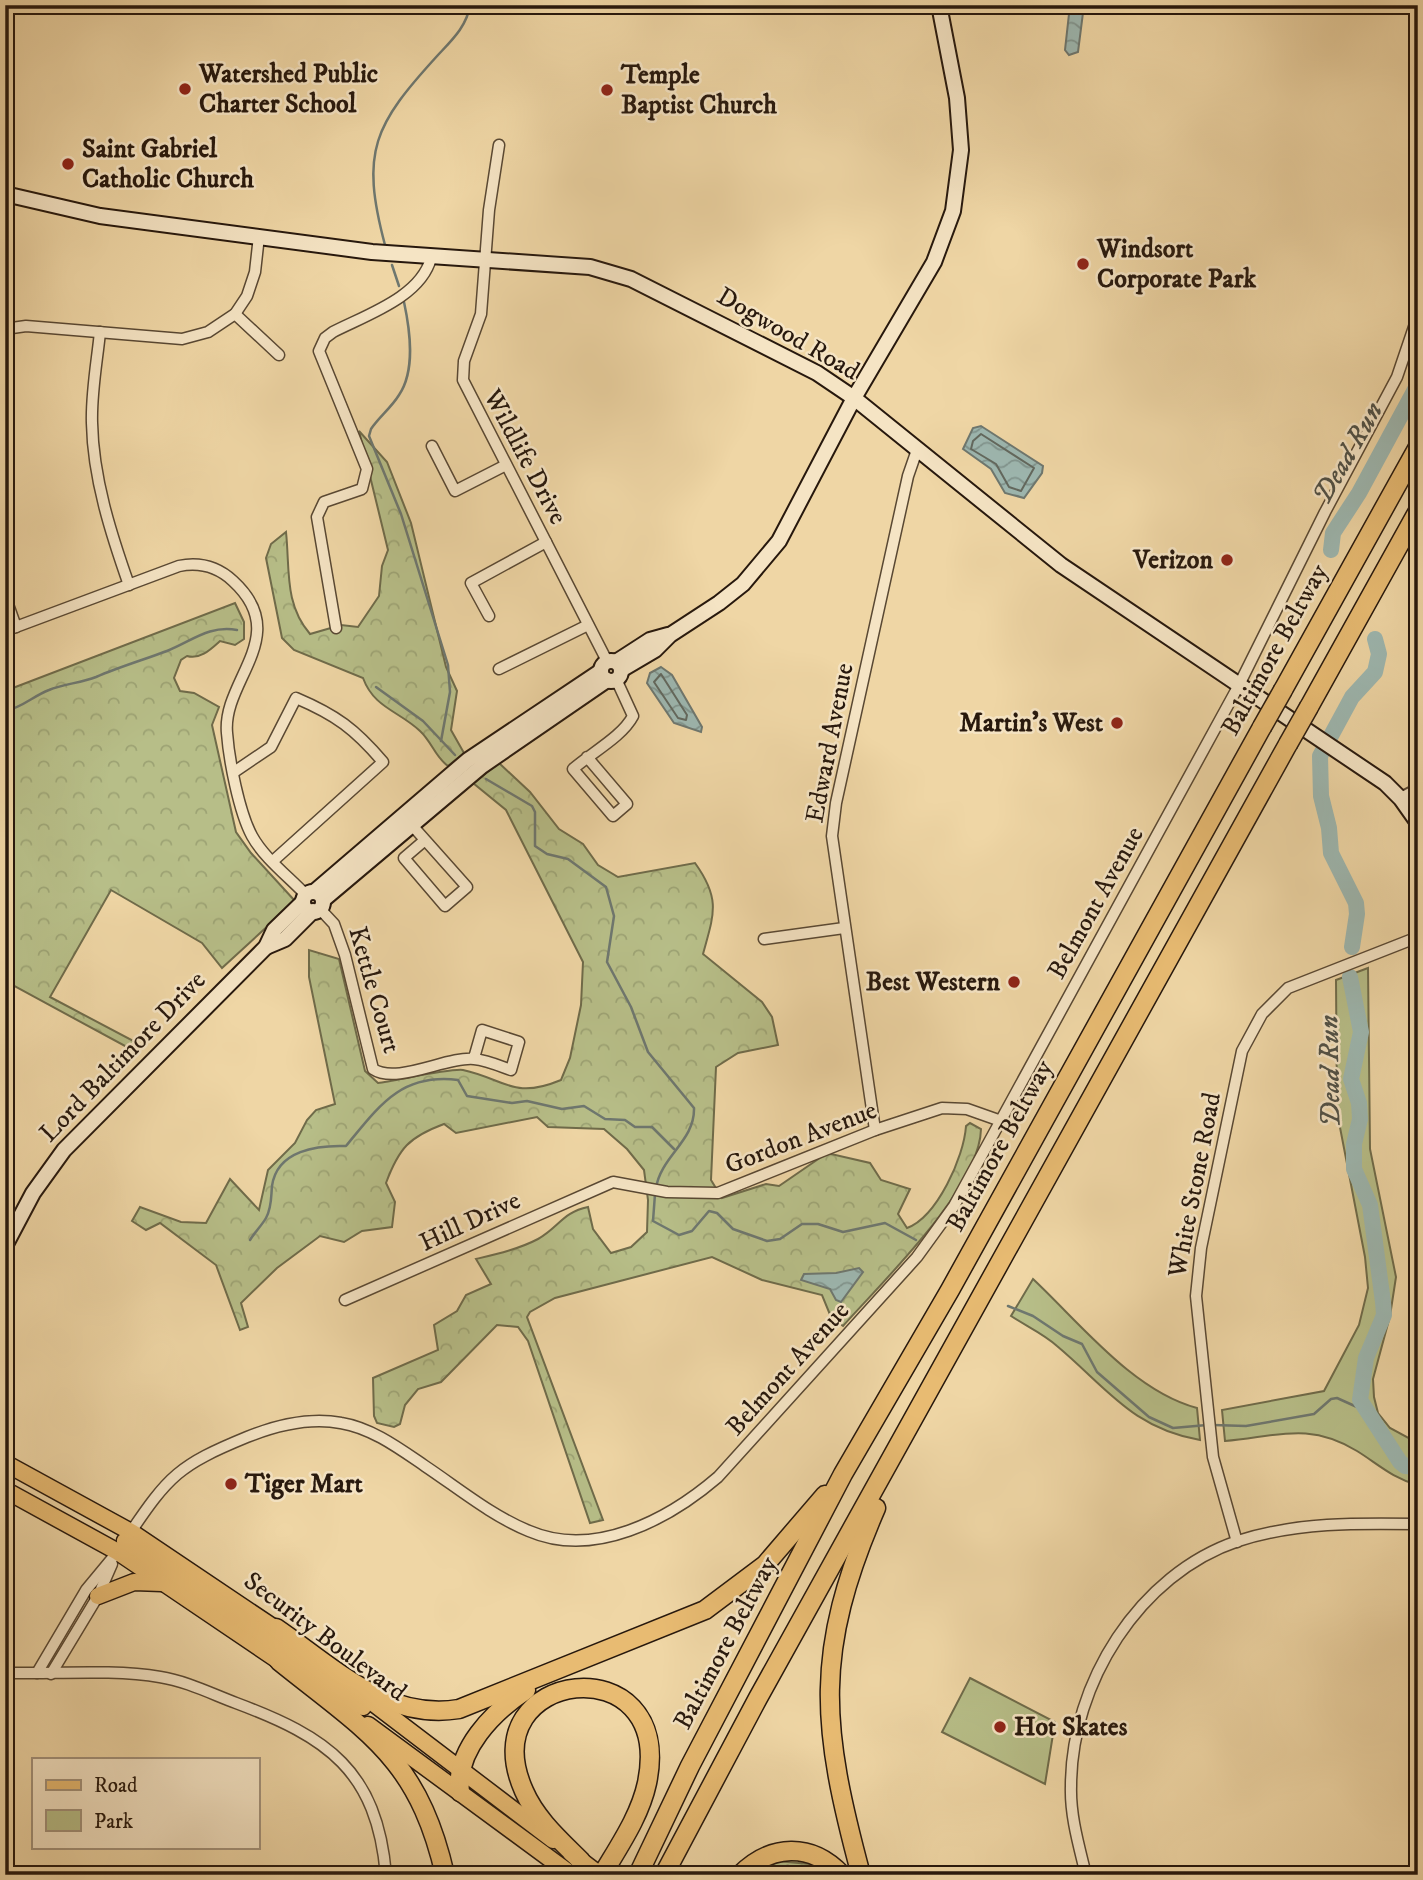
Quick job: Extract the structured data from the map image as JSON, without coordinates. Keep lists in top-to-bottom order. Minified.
{"streets":{"highway":["Baltimore Beltway"],"main road":["Dogwood Road","Lord Baltimore Drive","Security Boulevard"],"street":["Wildlife Drive","Edward Avenue","Belmont Avenue","Kettle Court","Gordon Avenue","White Stone Road","Hill Drive"]},"crossings":[["Dogwood Road","Wildlife Drive"],["Dogwood Road","Edward Avenue"],["Dogwood Road","Belmont Avenue"],["Dogwood Road","Lord Baltimore Drive"],["Wildlife Drive","Lord Baltimore Drive"],["Edward Avenue","Gordon Avenue"],["Belmont Avenue","Gordon Avenue"],["Belmont Avenue","Security Boulevard"],["Kettle Court","Lord Baltimore Drive"],["Gordon Avenue","Hill Drive"]],"water":["Dead Run"],"places":["Watershed Public Charter School","Temple Baptist Church","Saint Gabriel Catholic Church","Windsort Corporate Park","Verizon","Martin's West","Best Western","Tiger Mart","Hot Skates"],"legend":["Road","Park"]}
